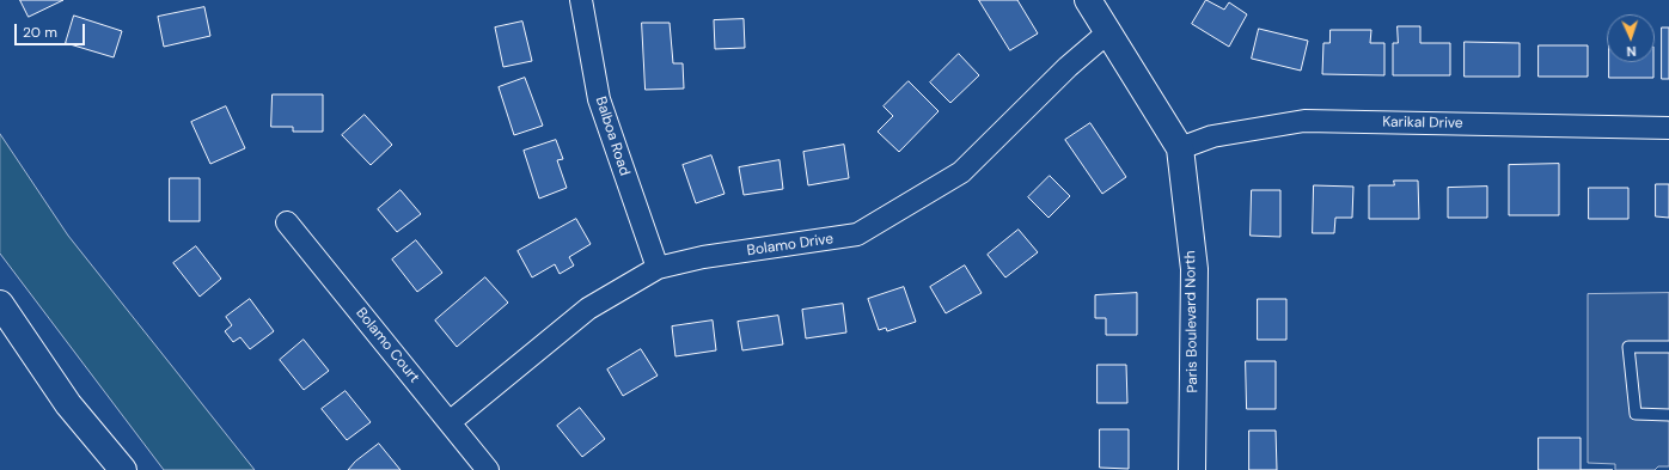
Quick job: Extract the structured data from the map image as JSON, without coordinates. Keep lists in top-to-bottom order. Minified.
{"streets":{"main road":["Paris Boulevard North"],"street":["Karikal Drive","Balboa Road","Bolamo Drive","Bolamo Court"]},"crossings":[["Karikal Drive","Paris Boulevard North"],["Balboa Road","Bolamo Drive"],["Bolamo Drive","Paris Boulevard North"],["Bolamo Drive","Bolamo Court"]],"scale_bar":"20 m","north":"bottom"}
